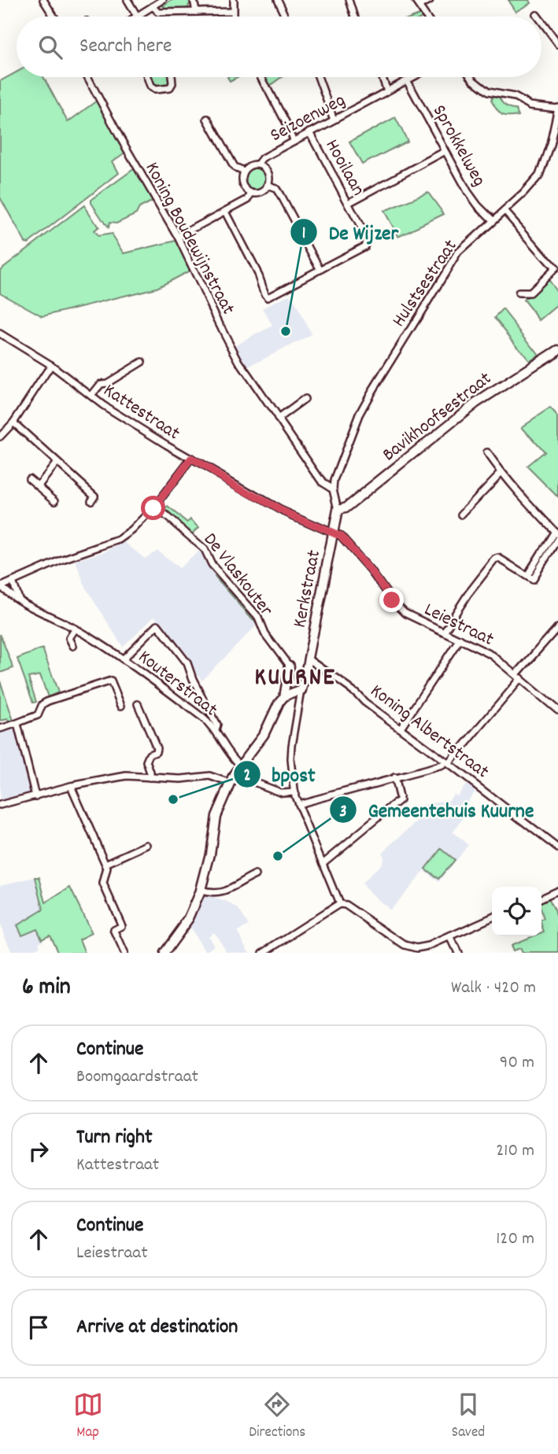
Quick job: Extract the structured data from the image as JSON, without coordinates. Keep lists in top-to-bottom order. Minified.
{"streets":{"street":["Seizoenweg","Sprokkelweg","Hooilaan","Koning Boudewijnstraat","Hulstsestraat","Kattestraat","Bavikhoofsestraat","De Vlaskouter","Kerkstraat","Leiestraat","Kouterstraat","Koning Albertstraat"]},"crossings":[["Seizoenweg","Sprokkelweg"],["Seizoenweg","Hooilaan"],["Sprokkelweg","Hulstsestraat"],["Koning Boudewijnstraat","Hulstsestraat"],["Koning Boudewijnstraat","Kerkstraat"],["Hulstsestraat","Kerkstraat"],["Kattestraat","Kerkstraat"],["Kattestraat","Leiestraat"],["Bavikhoofsestraat","Kerkstraat"],["Kerkstraat","Leiestraat"],["Kerkstraat","Koning Albertstraat"]],"districts":["KUURNE"],"places":["De Wijzer","bpost","Gemeentehuis Kuurne"],"page":{"search":"Search here","heading":["6 min","Walk · 420 m"],"list":[["Continue","Boomgaardstraat","90 m"],["Turn right","Kattestraat","210 m"],["Continue","Leiestraat","120 m"],"Arrive at destination"],"nav":["Map","Directions","Saved"]}}
